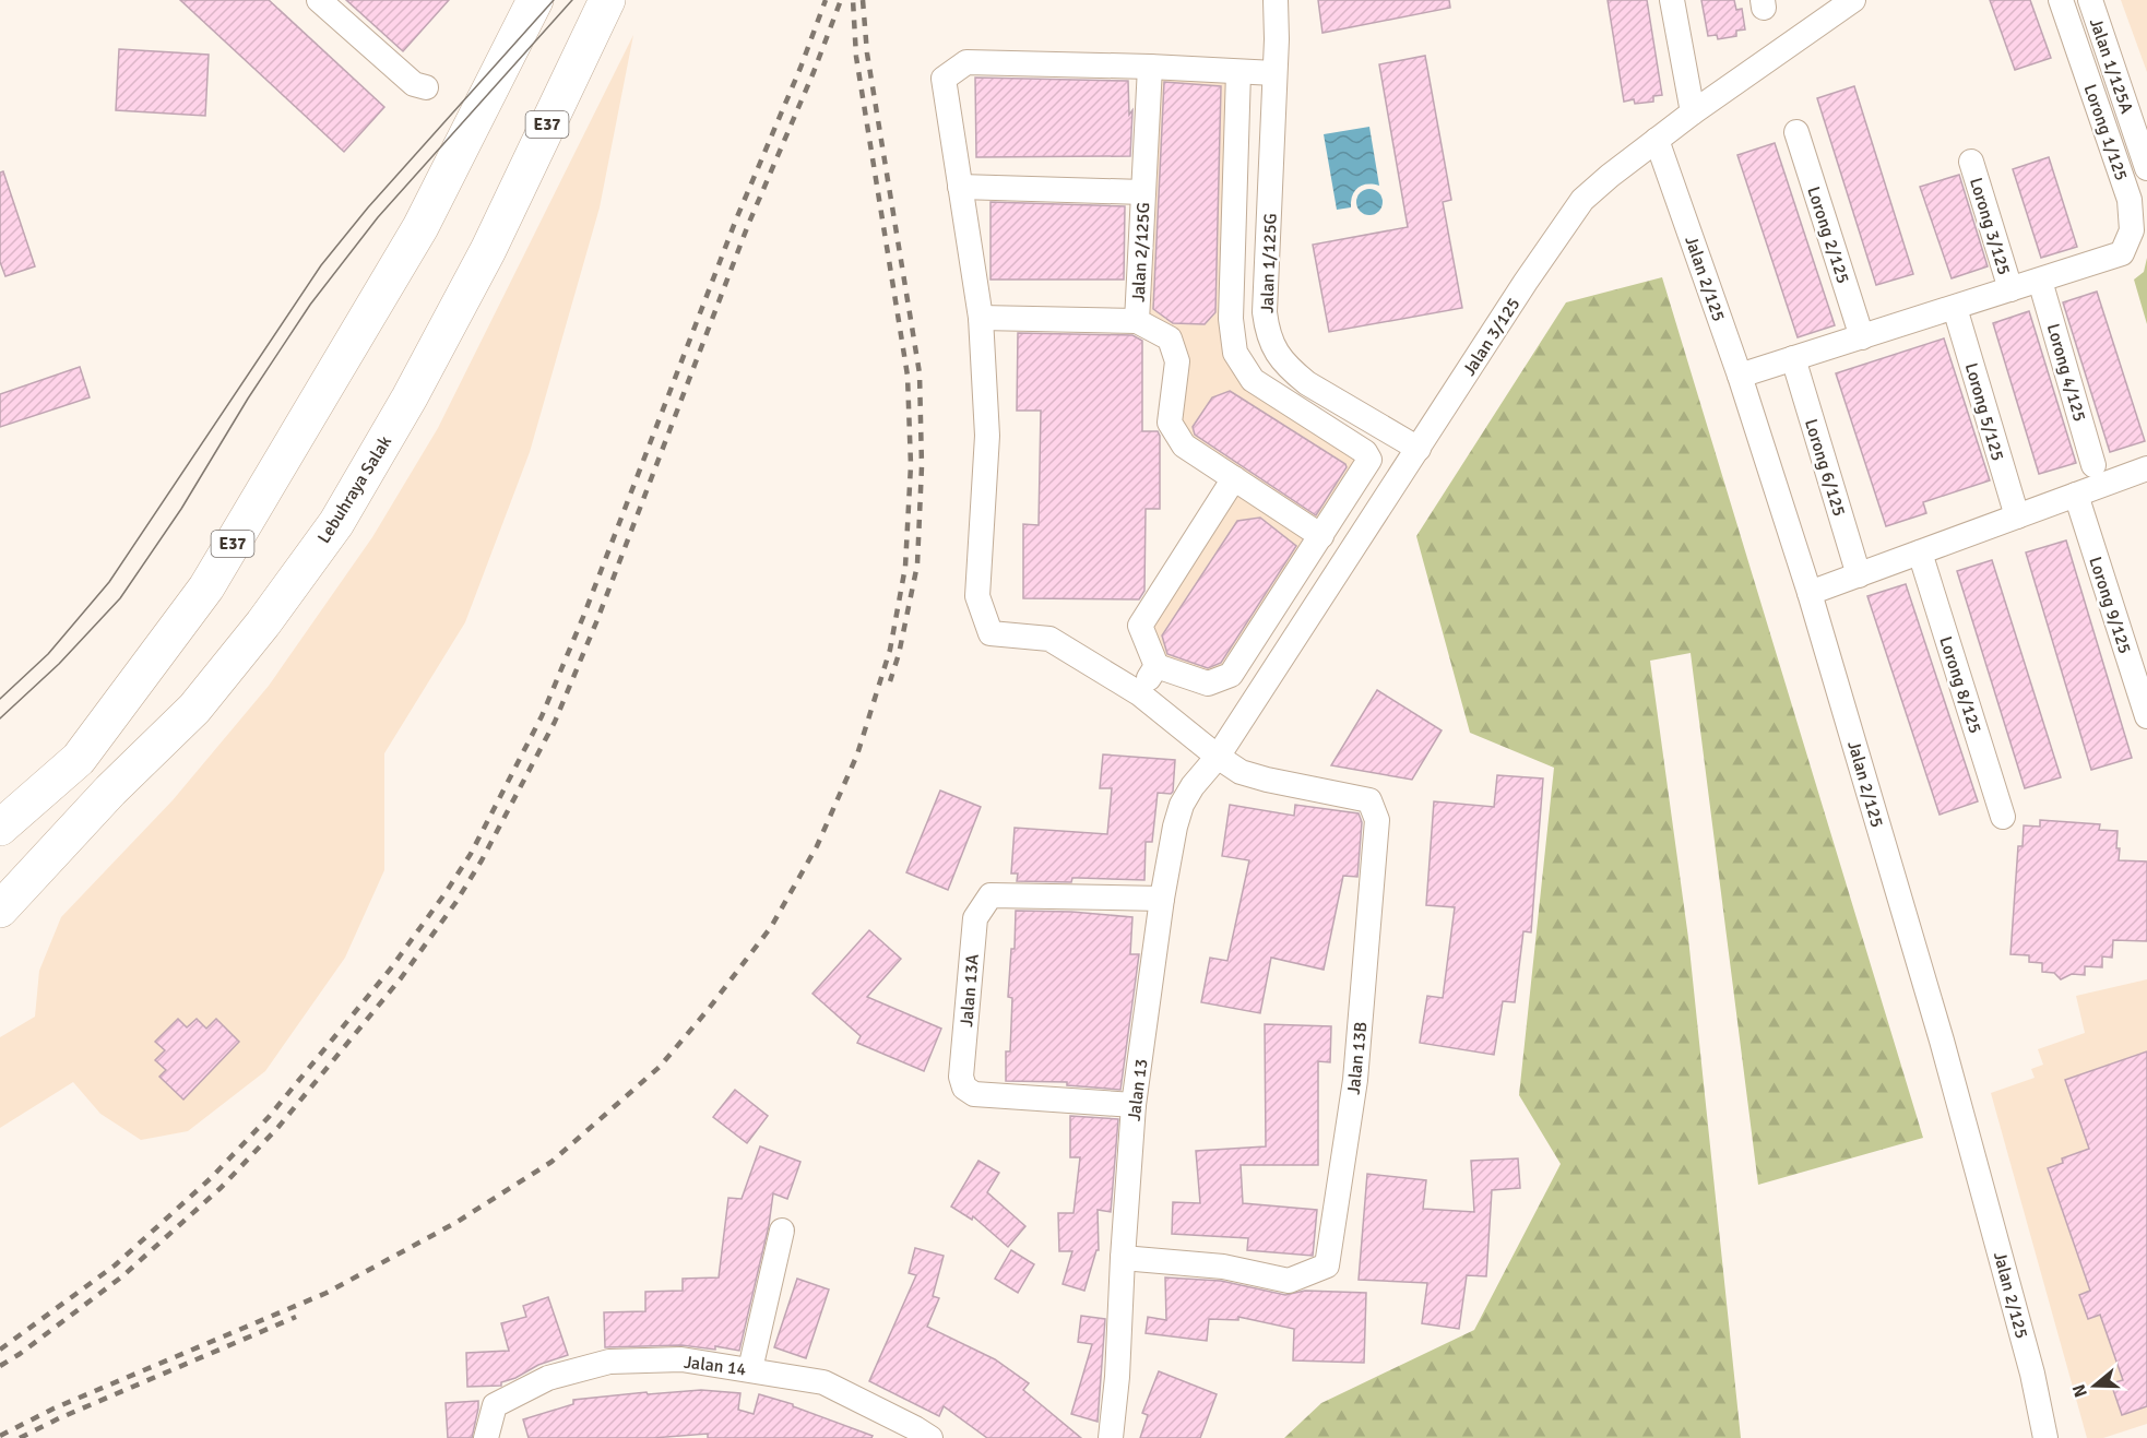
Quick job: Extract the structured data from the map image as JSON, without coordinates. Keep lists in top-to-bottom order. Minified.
{"streets":{"highway":["E37","Lebuhraya Salak"],"street":["Jalan 1/125A","Lorong 1/125","Lorong 3/125","Lorong 2/125","Jalan 2/125G","Jalan 1/125G","Jalan 2/125","Jalan 3/125","Lorong 4/125","Lorong 5/125","Lorong 6/125","Lorong 9/125","Lorong 8/125","Jalan 13A","Jalan 13B","Jalan 13","Jalan 14"]},"crossings":[["Lorong 1/125","Lorong 4/125"],["Jalan 1/125G","Jalan 3/125"],["Jalan 2/125","Jalan 3/125"],["Jalan 3/125","Jalan 13B"],["Jalan 3/125","Jalan 13"],["Jalan 13A","Jalan 13"],["Jalan 13B","Jalan 13"]],"north":"left"}
